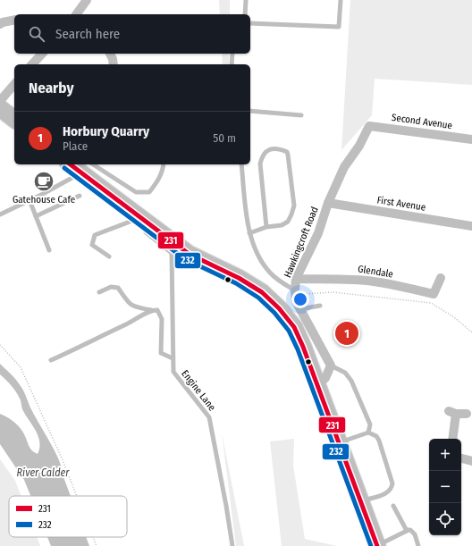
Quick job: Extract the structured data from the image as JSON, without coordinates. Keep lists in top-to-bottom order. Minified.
{"streets":{"street":["Second Avenue","First Avenue","Hawkingcroft Road","Glendale"],"lane":["Engine Lane"]},"crossings":[["Second Avenue","Hawkingcroft Road"],["First Avenue","Hawkingcroft Road"],["Hawkingcroft Road","Glendale"]],"water":["River Calder"],"places":{"cafe":["Gatehouse Cafe"]},"lines":["transit line 231","transit line 232"],"legend":["231","232"],"page":{"search":"Search here","heading":"Nearby","list":[{"mark":"1","name":"Horbury Quarry","note":"Place","value":"50 m"}],"pins":"1","map_buttons":["+","−"]}}
